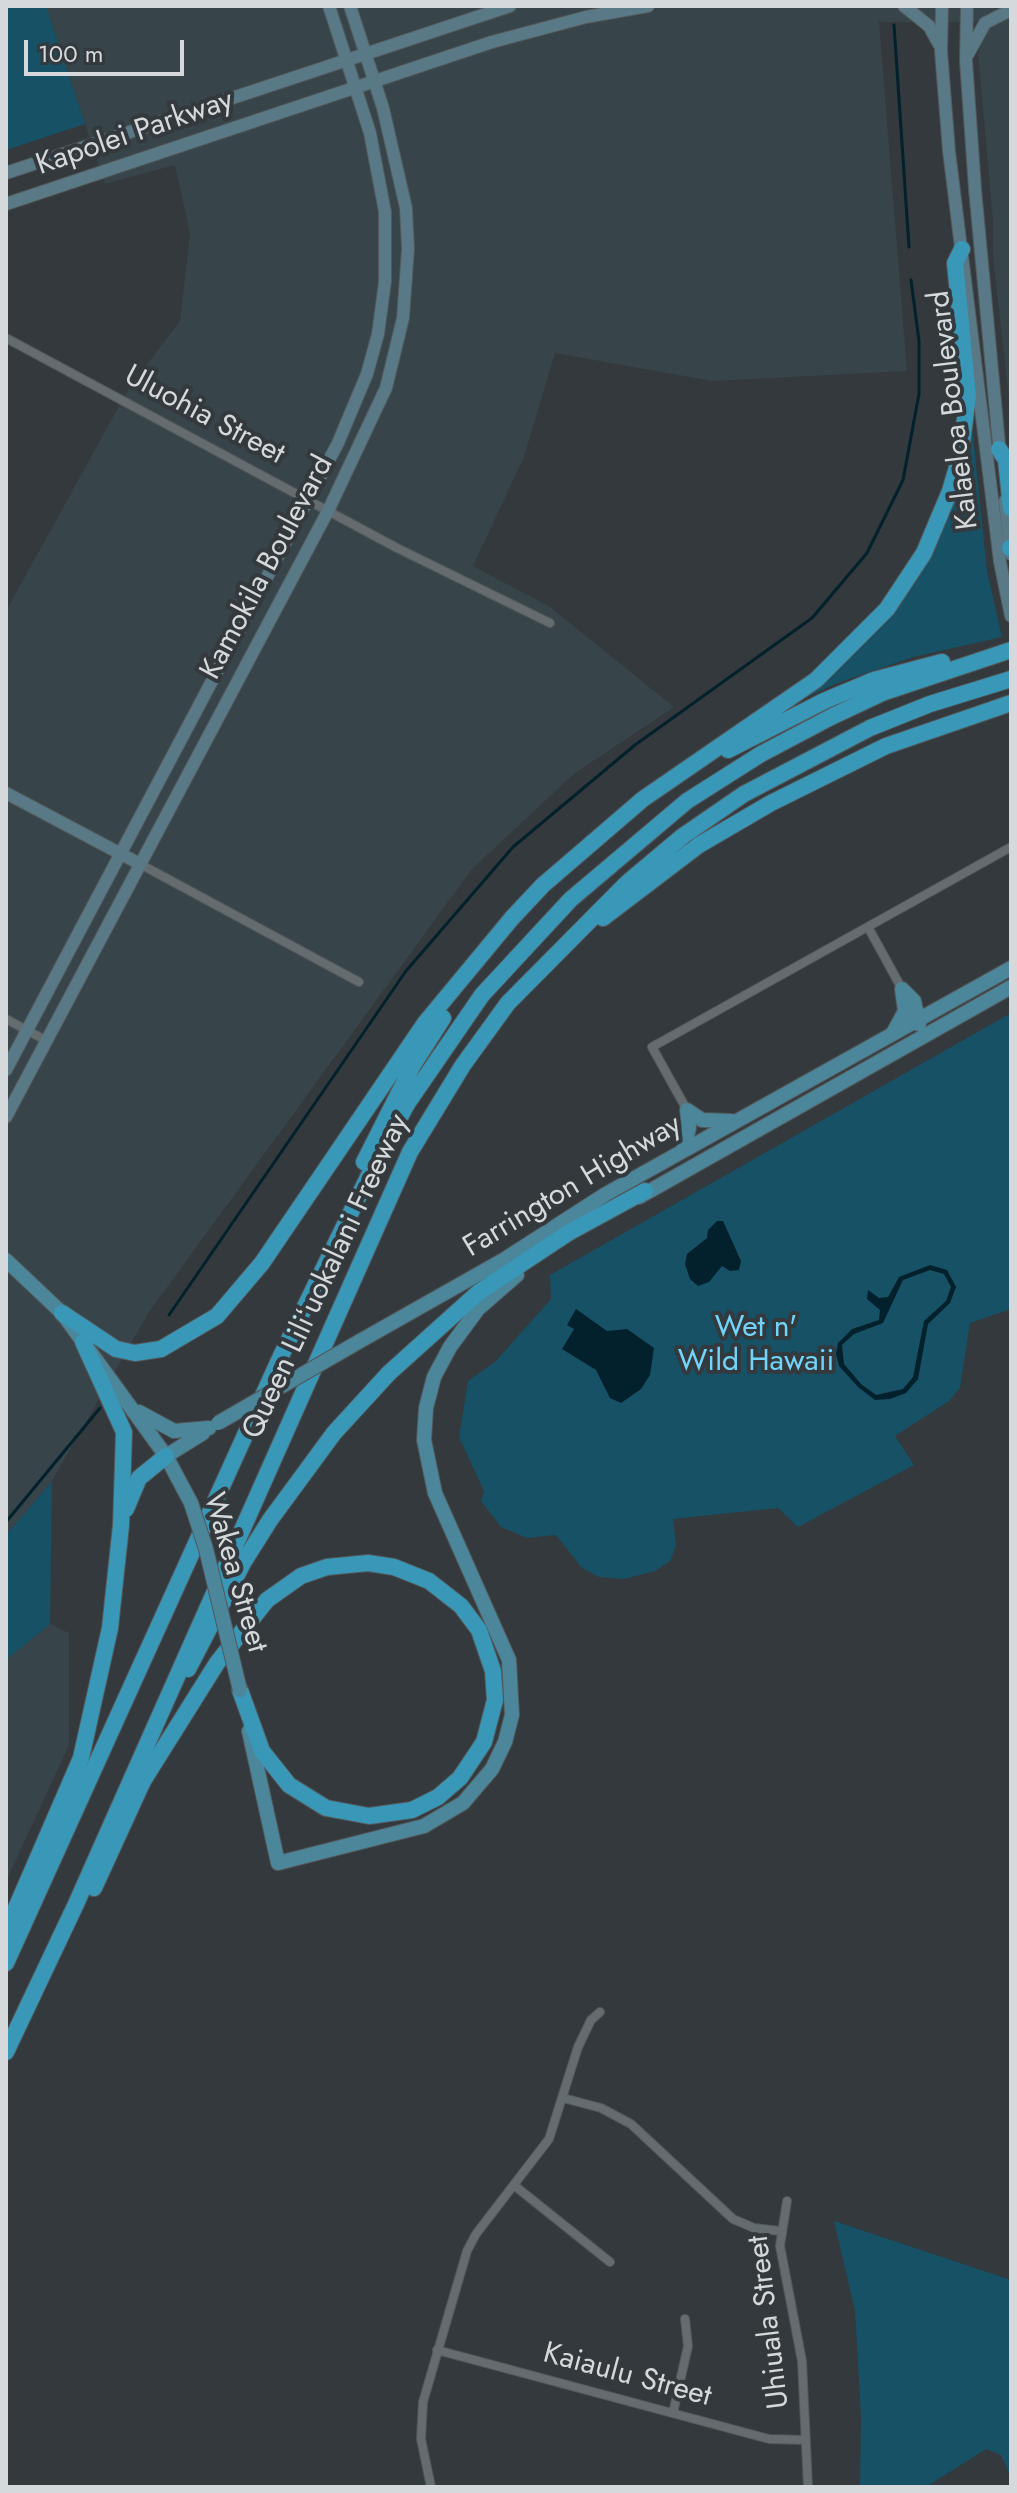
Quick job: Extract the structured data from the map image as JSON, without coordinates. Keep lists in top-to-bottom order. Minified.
{"streets":{"highway":["Queen Liliʻuokalani Freeway"],"main road":["Kapolei Parkway","Kalaeloa Boulevard","Kamokila Boulevard","Farrington Highway","Wakea Street"],"street":["Uluohia Street","Uhiuala Street","Kaiaulu Street"]},"crossings":[["Kapolei Parkway","Kamokila Boulevard"],["Uluohia Street","Kamokila Boulevard"],["Farrington Highway","Wakea Street"],["Uhiuala Street","Kaiaulu Street"]],"parks":["Wet n' Wild Hawaii"],"scale_bar":"100 m"}
